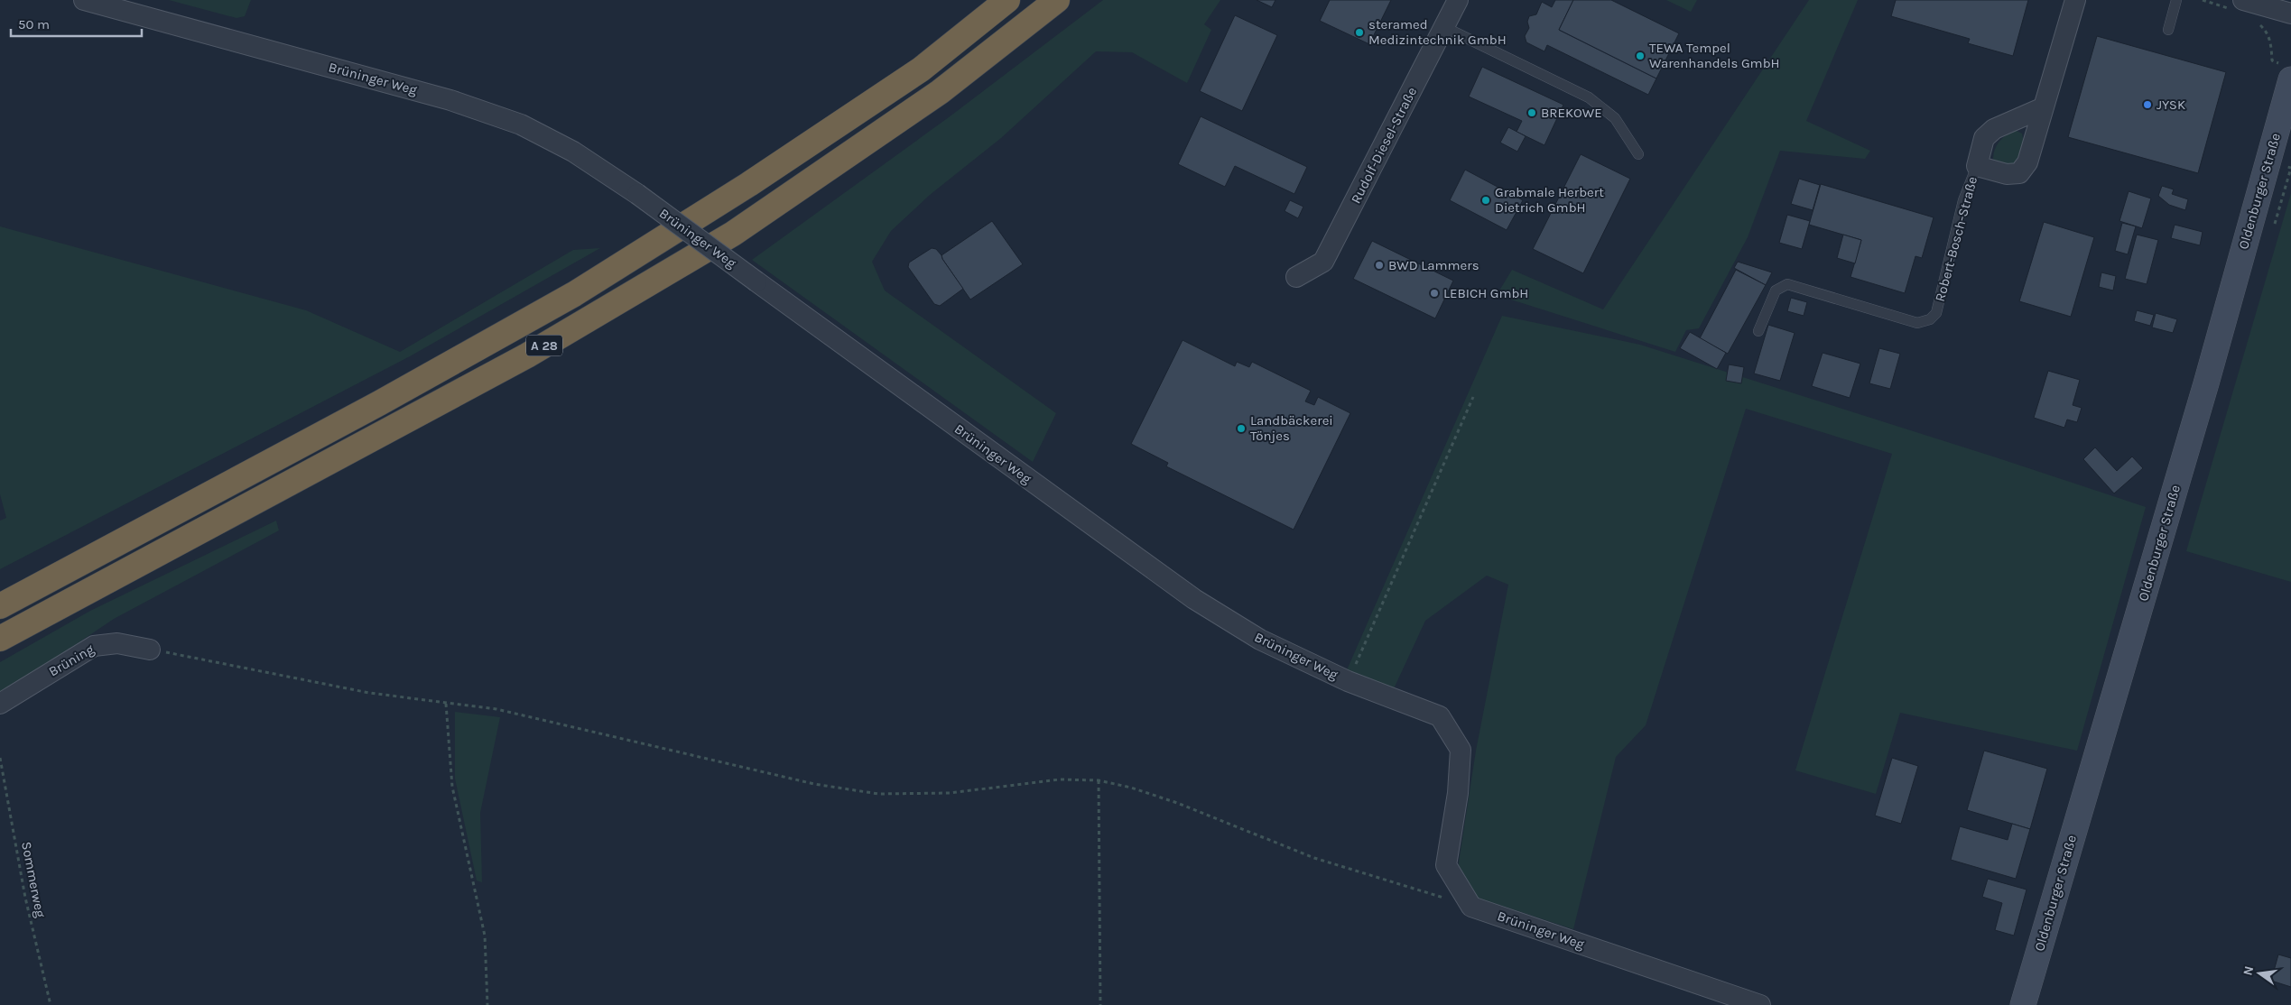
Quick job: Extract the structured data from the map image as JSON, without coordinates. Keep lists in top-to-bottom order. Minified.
{"streets":{"highway":["A 28"],"main road":["Oldenburger Straße"],"street":["Brüninger Weg","Rudolf-Diesel-Straße","Robert-Bosch-Straße","Brüning"],"path":["Sommerweg"]},"places":["steramed Medizintechnik GmbH","TEWA Tempel Warenhandels GmbH","JYSK","BREKOWE","Grabmale Herbert Dietrich GmbH","BWD Lammers","LEBICH GmbH","Landbäckerei Tönjes"],"scale_bar":"50 m","north":"left"}
